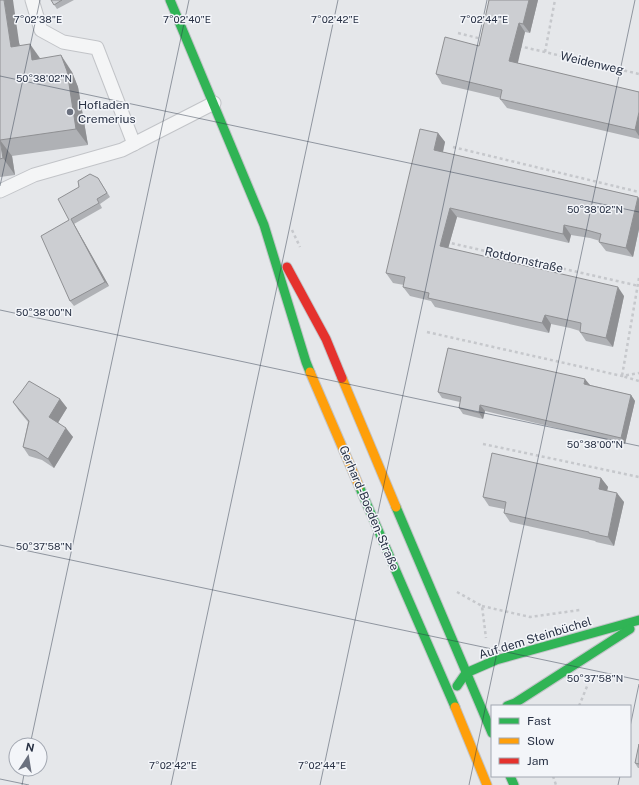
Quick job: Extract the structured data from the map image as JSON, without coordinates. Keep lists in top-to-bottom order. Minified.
{"streets":{"main road":["Gerhard-Boeden-Straße","Auf dem Steinbüchel"],"path":["Weidenweg","Rotdornstraße"]},"crossings":[["Gerhard-Boeden-Straße","Auf dem Steinbüchel"]],"places":["Hofladen Cremerius"],"legend":["Fast","Slow","Jam"],"north":"top","coordinates":["7°02'38\"E","7°02'40\"E","7°02'42\"E","7°02'44\"E","50°38'02\"N","50°38'00\"N","50°37'58\"N"]}
